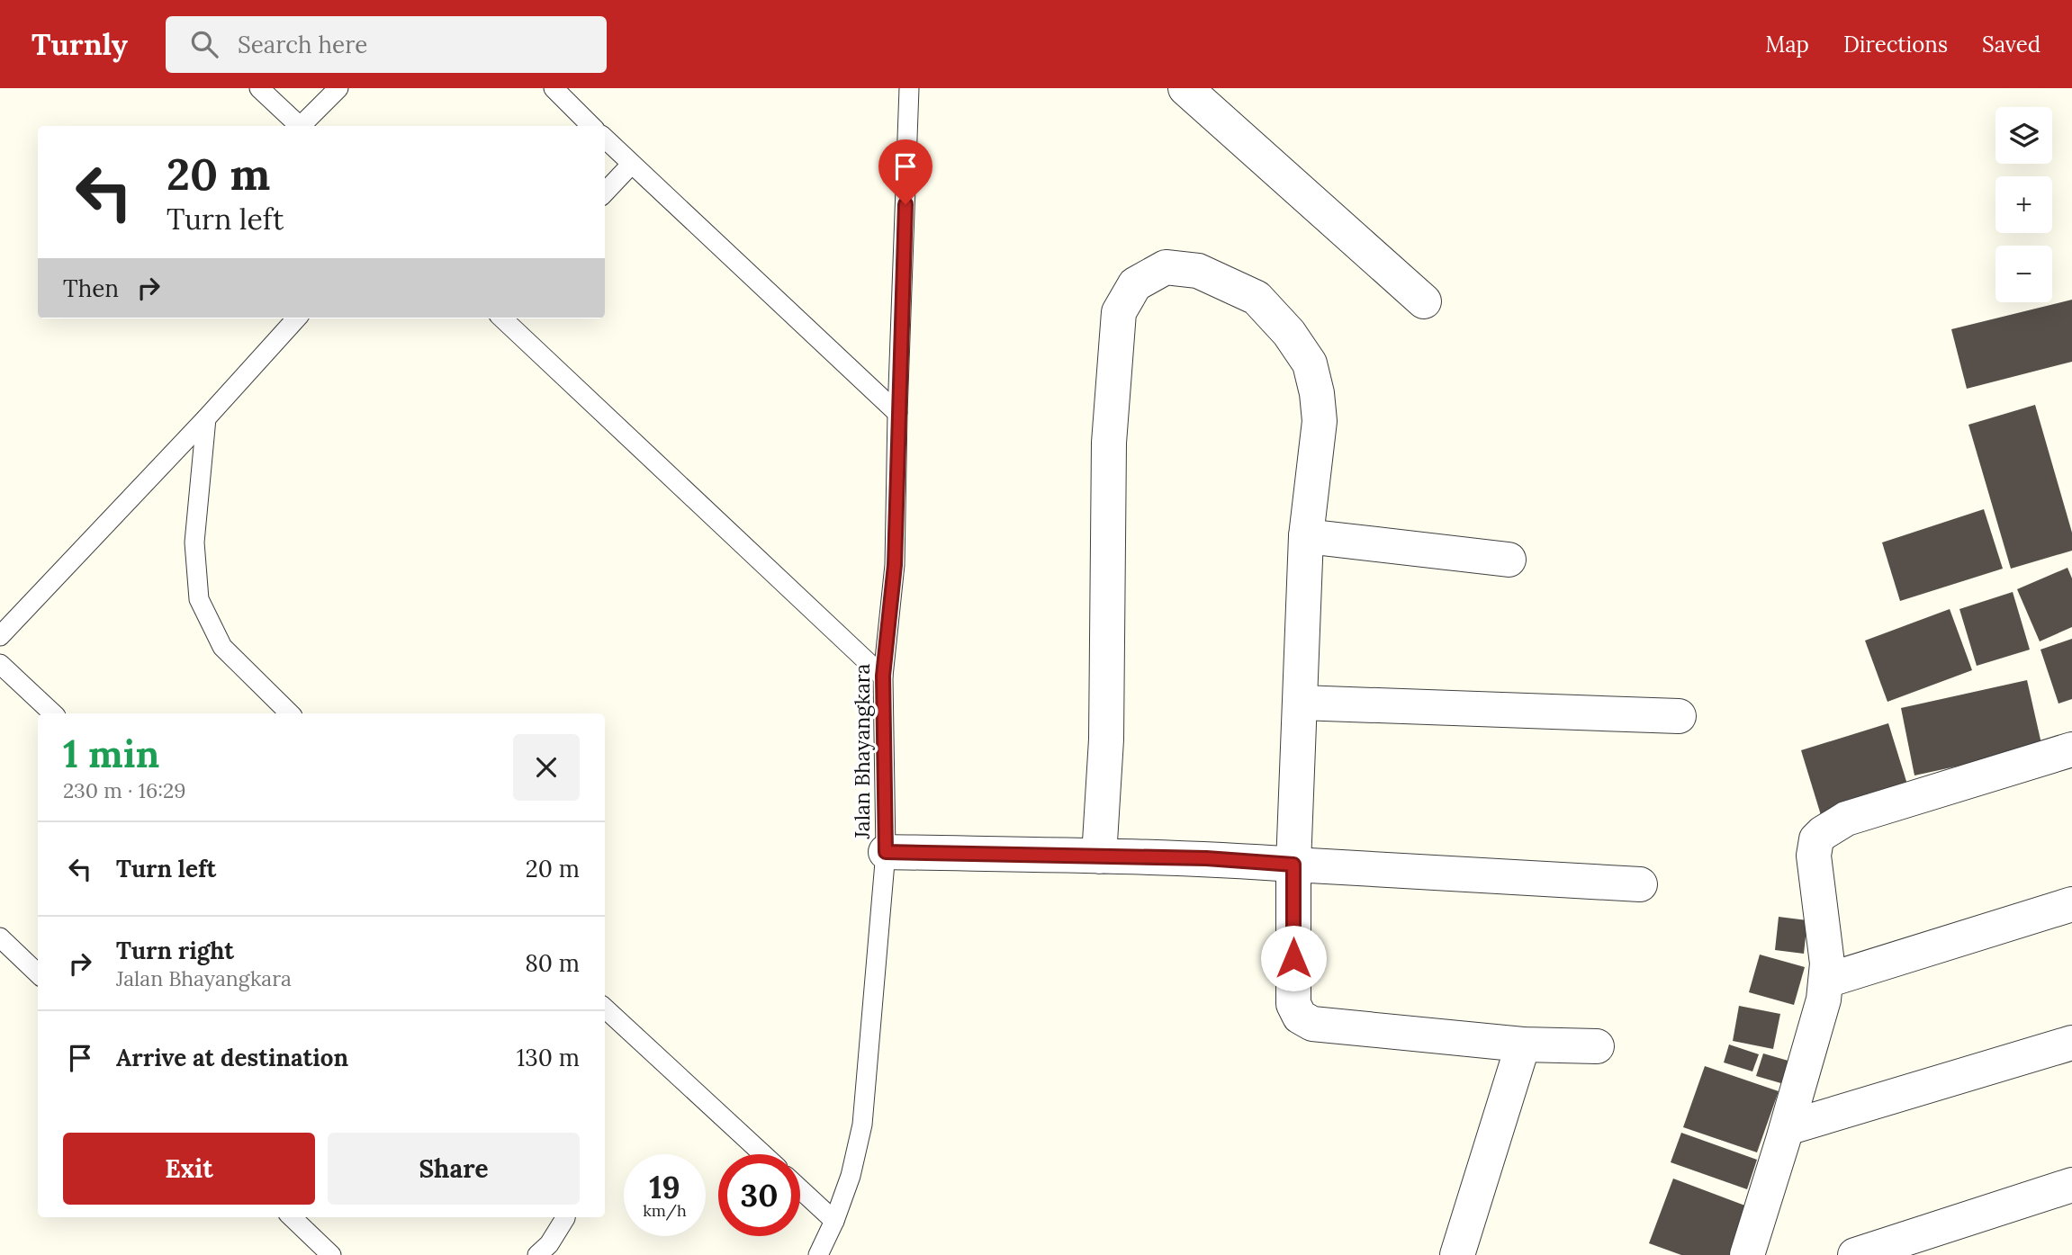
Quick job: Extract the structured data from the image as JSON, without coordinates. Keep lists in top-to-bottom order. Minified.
{"streets":{"lane":["Jalan Bhayangkara"]},"page":{"header":"Turnly","search":"Search here","nav":["Map","Directions","Saved"],"map_buttons":["+","−"],"turn":["20 m","Turn left"],"then":"Then","heading":["1 min","230 m · 16:29"],"list":[{"name":"Turn left","value":"20 m"},{"name":"Turn right","note":"Jalan Bhayangkara","value":"80 m"},{"name":"Arrive at destination","value":"130 m"}],"buttons":["Exit","Share"],"speed":"19 km/h","limit":"30"}}
